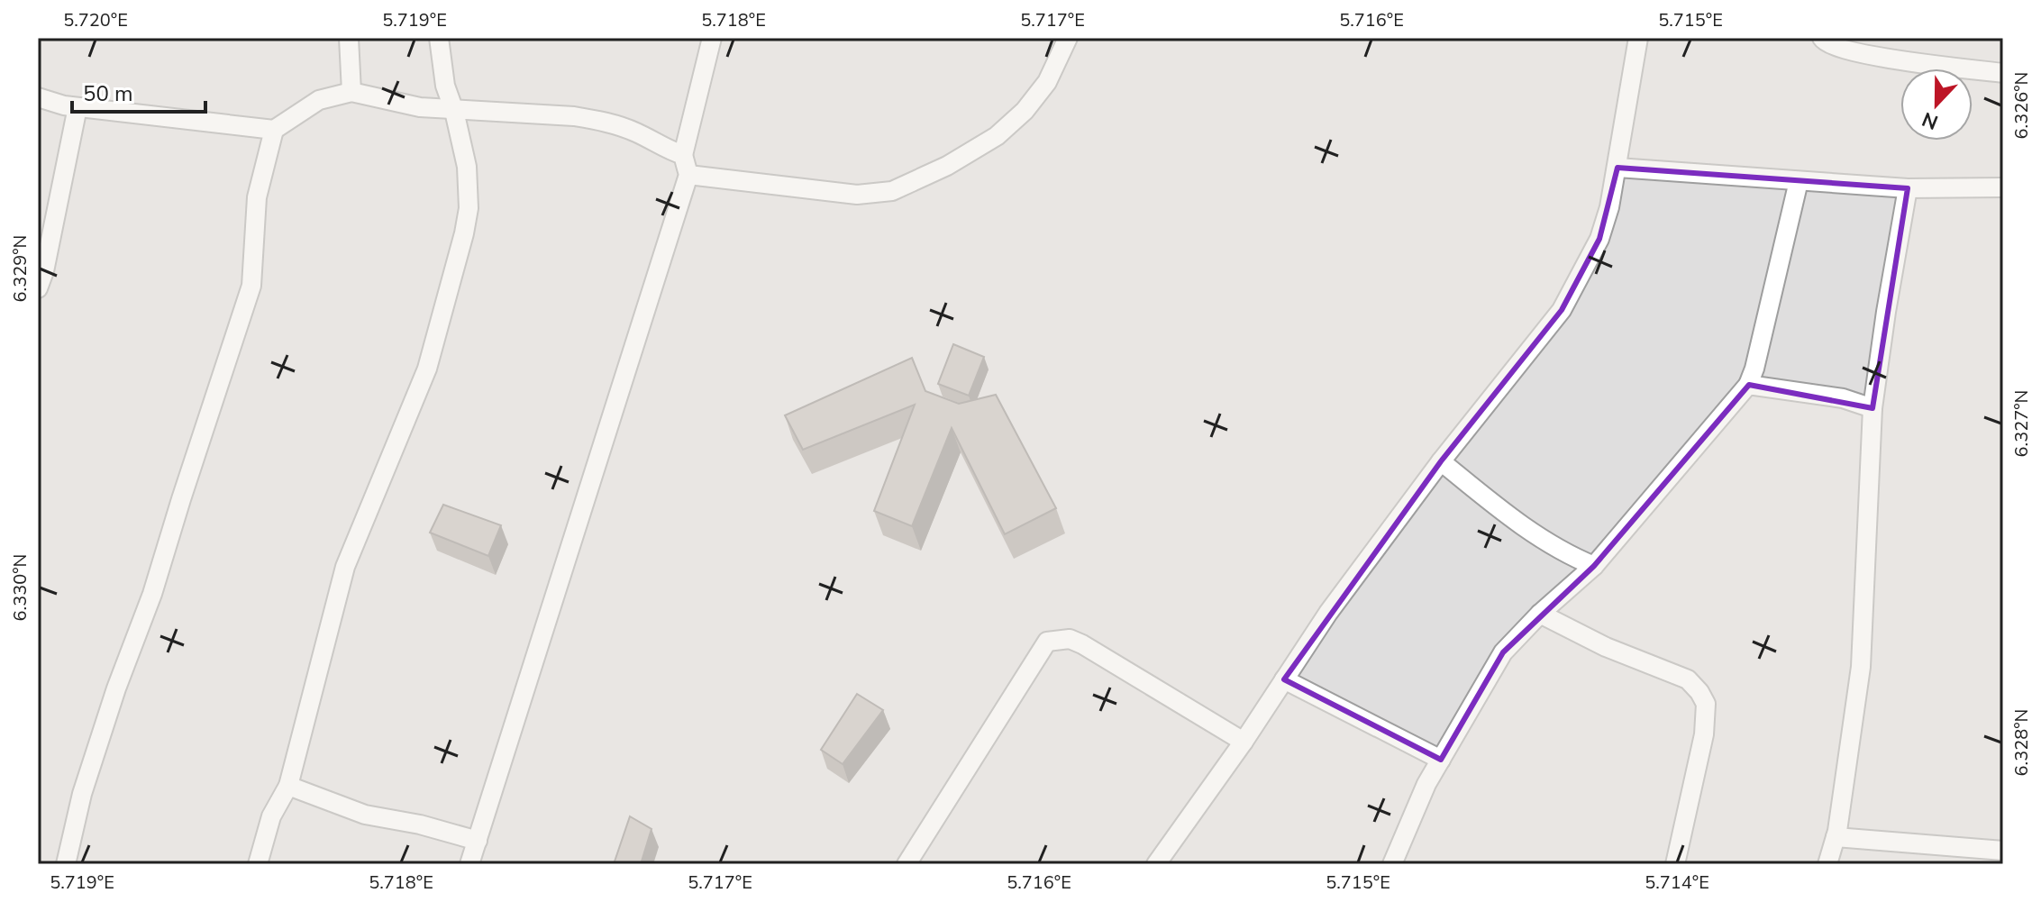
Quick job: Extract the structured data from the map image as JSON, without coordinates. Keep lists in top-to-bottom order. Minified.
{"scale_bar":"50 m","north":"bottom","coordinates":["5.720°E","5.719°E","5.718°E","5.717°E","5.716°E","5.715°E","6.326°N","6.329°N","6.327°N","6.330°N","6.328°N","5.714°E"]}
